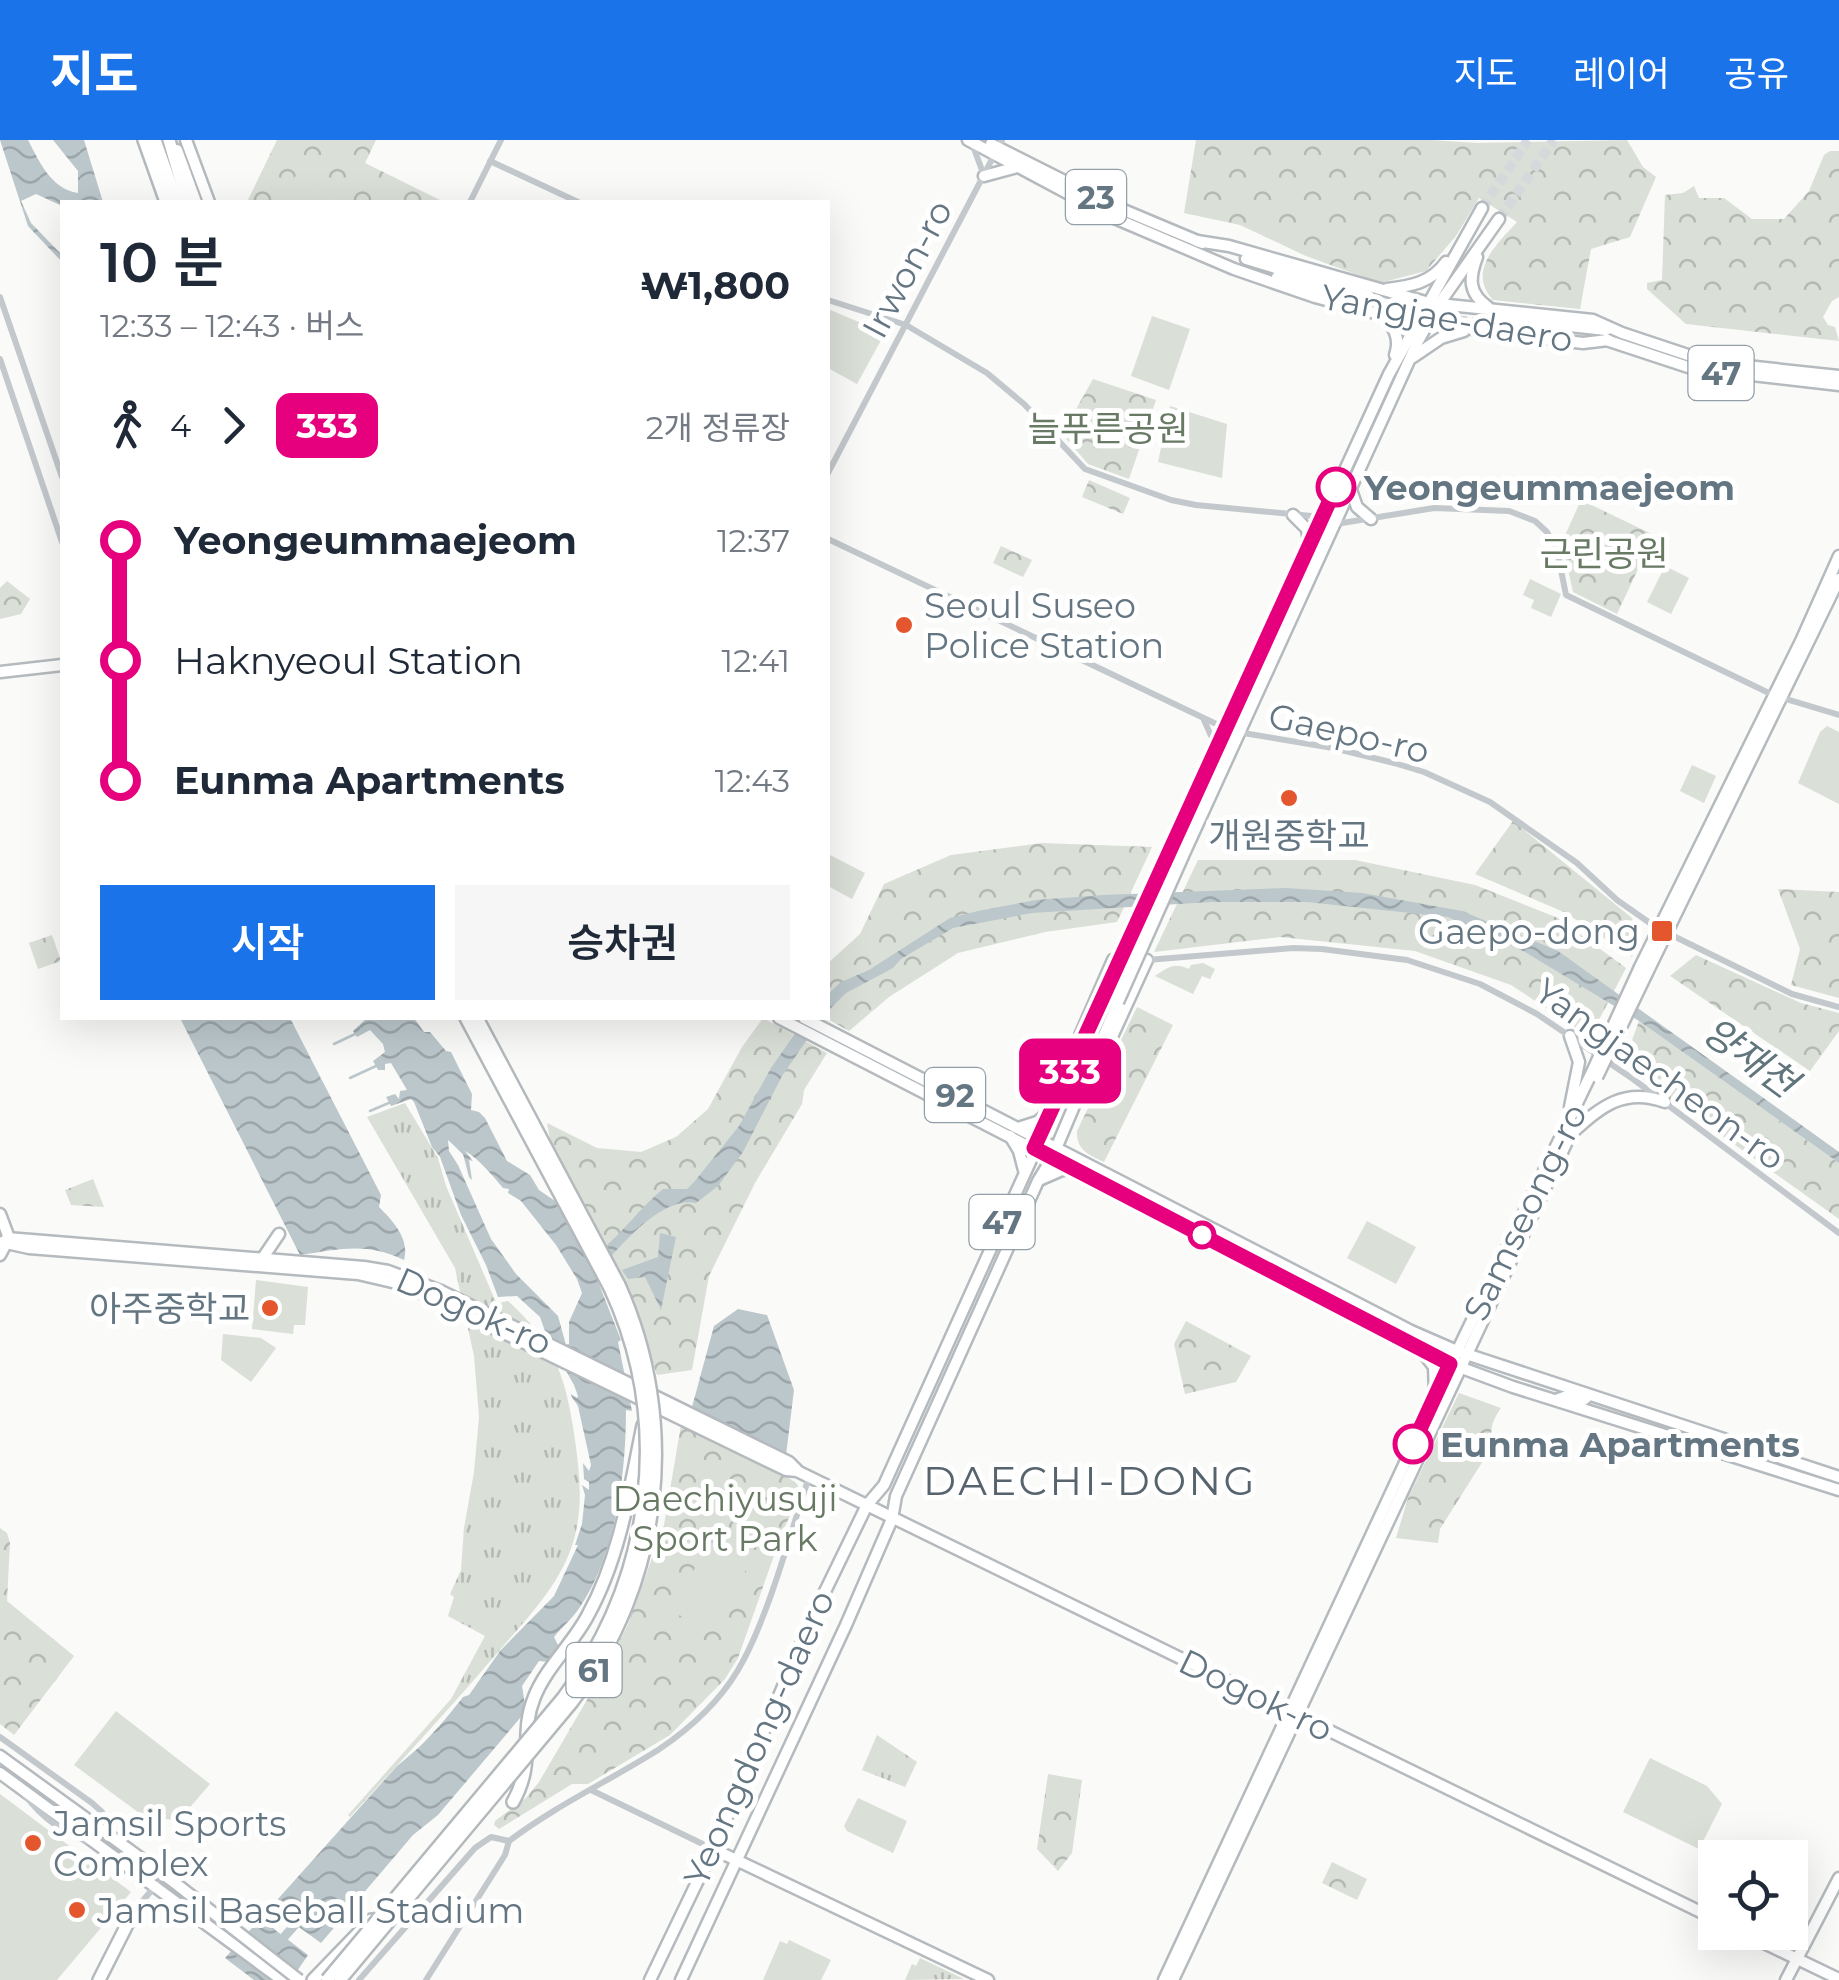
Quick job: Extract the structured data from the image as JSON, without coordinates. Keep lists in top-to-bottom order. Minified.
{"streets":{"highway":["61"],"main road":["23","Yangjae-daero","47","92","Samseong-ro","Dogok-ro","Yeongdong-daero"],"street":["Irwon-ro","Gaepo-ro","Yangjaecheon-ro"]},"crossings":[["Irwon-ro","Yangjae-daero"],["Yangjae-daero","47"],["Yangjae-daero","Yeongdong-daero"],["47","Yeongdong-daero"],["Gaepo-ro","Samseong-ro"],["Gaepo-ro","Yeongdong-daero"],["92","Samseong-ro"],["92","Yeongdong-daero"],["Samseong-ro","Dogok-ro"],["Dogok-ro","Yeongdong-daero"]],"districts":["DAECHI-DONG"],"water":["양재천"],"parks":["늘푸른공원","근린공원","Daechiyusuji Sport Park"],"places":{"other":["Yeongeummaejeom","Seoul Suseo Police Station","개원중학교","아주중학교","Eunma Apartments","Jamsil Sports Complex","Jamsil Baseball Stadium"],"transit":["Gaepo-dong"]},"lines":["bus line 333"],"page":{"header":"지도","nav":["지도","레이어","공유"],"on_map":"333","heading":["10 분","12:33 – 12:43 · 버스","₩1,800"],"legs":["4","333","2개 정류장"],"list":[{"name":"Yeongeummaejeom","value":"12:37"},{"name":"Haknyeoul Station","value":"12:41"},{"name":"Eunma Apartments","value":"12:43"}],"buttons":["시작","승차권"]}}
